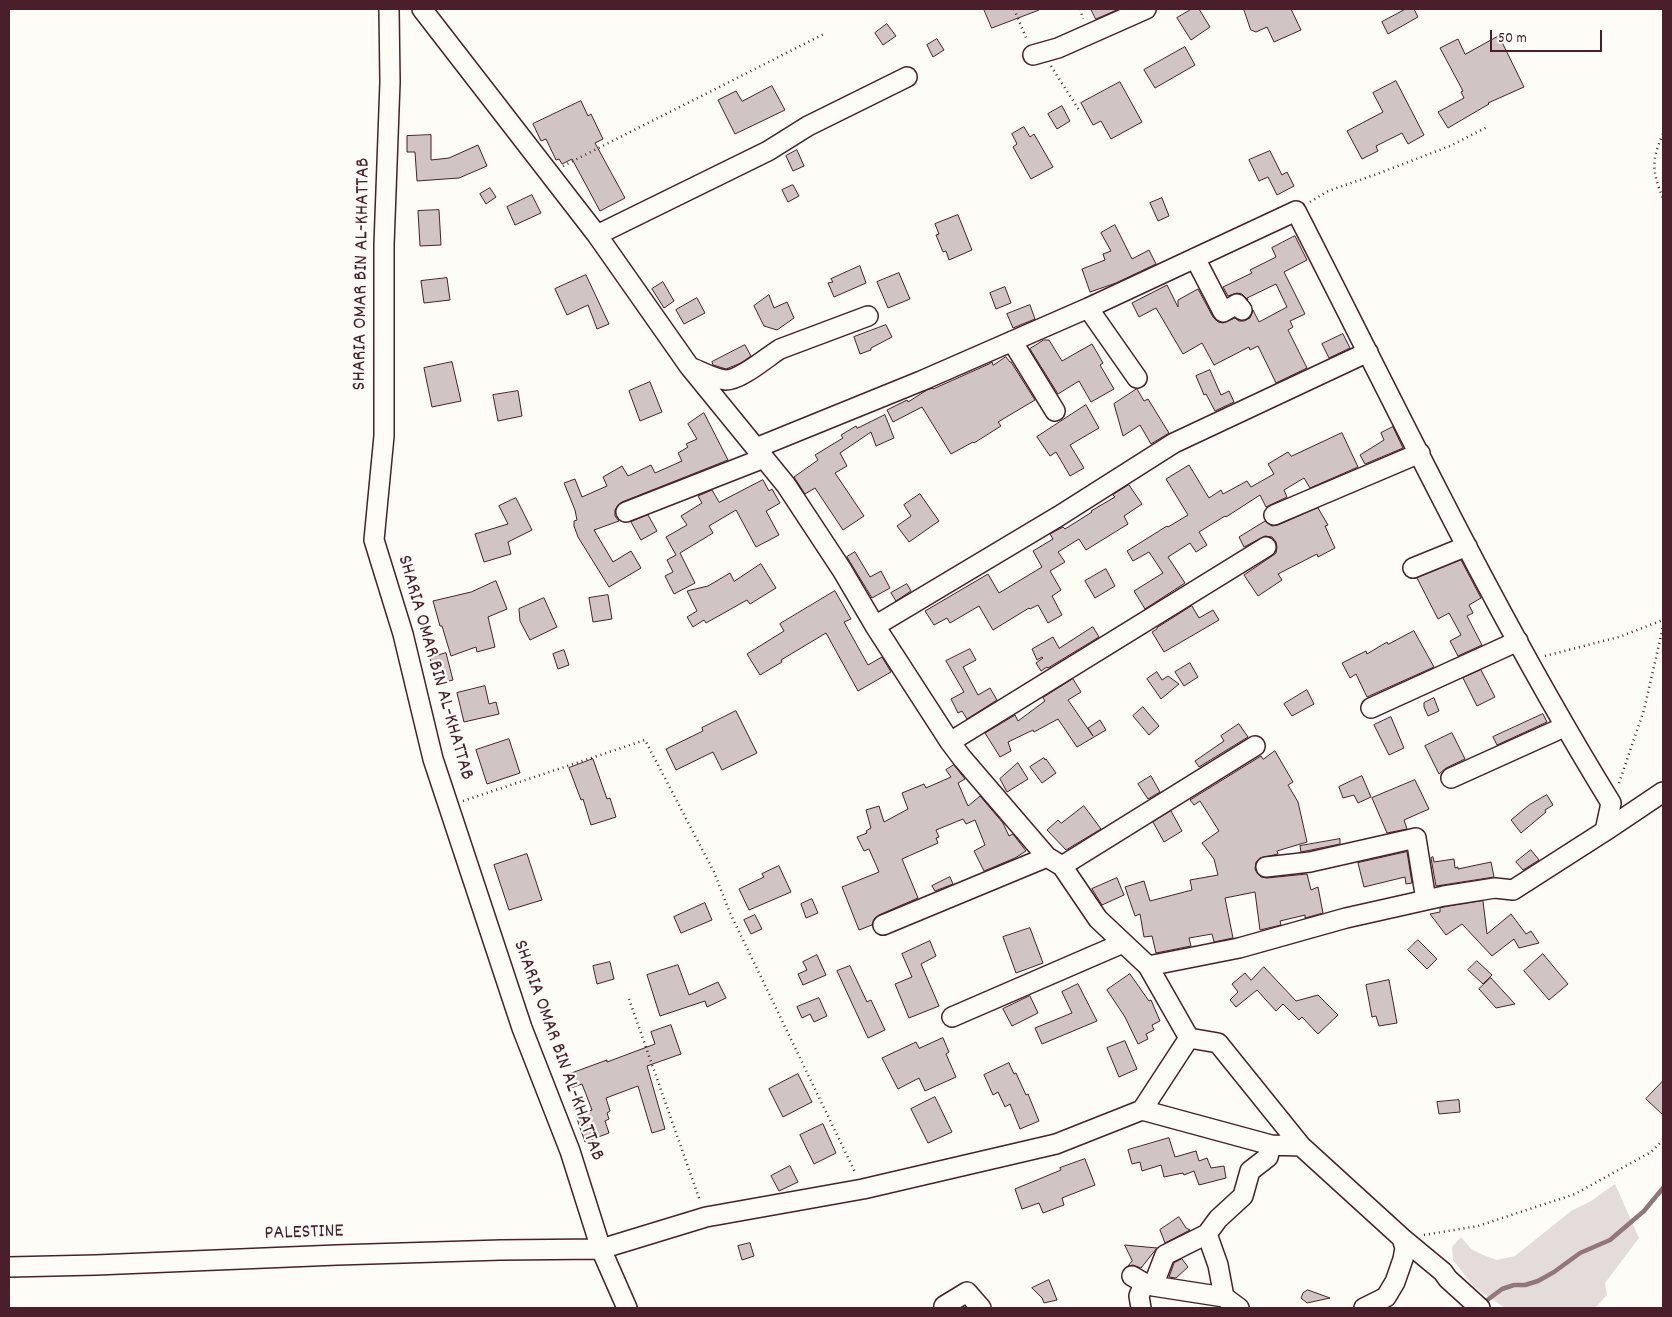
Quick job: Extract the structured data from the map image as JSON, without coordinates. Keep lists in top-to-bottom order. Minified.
{"streets":{"street":["SHARIA OMAR BIN AL-KHATTAB","PALESTINE"]},"crossings":[["SHARIA OMAR BIN AL-KHATTAB","PALESTINE"]],"scale_bar":"50 m"}
